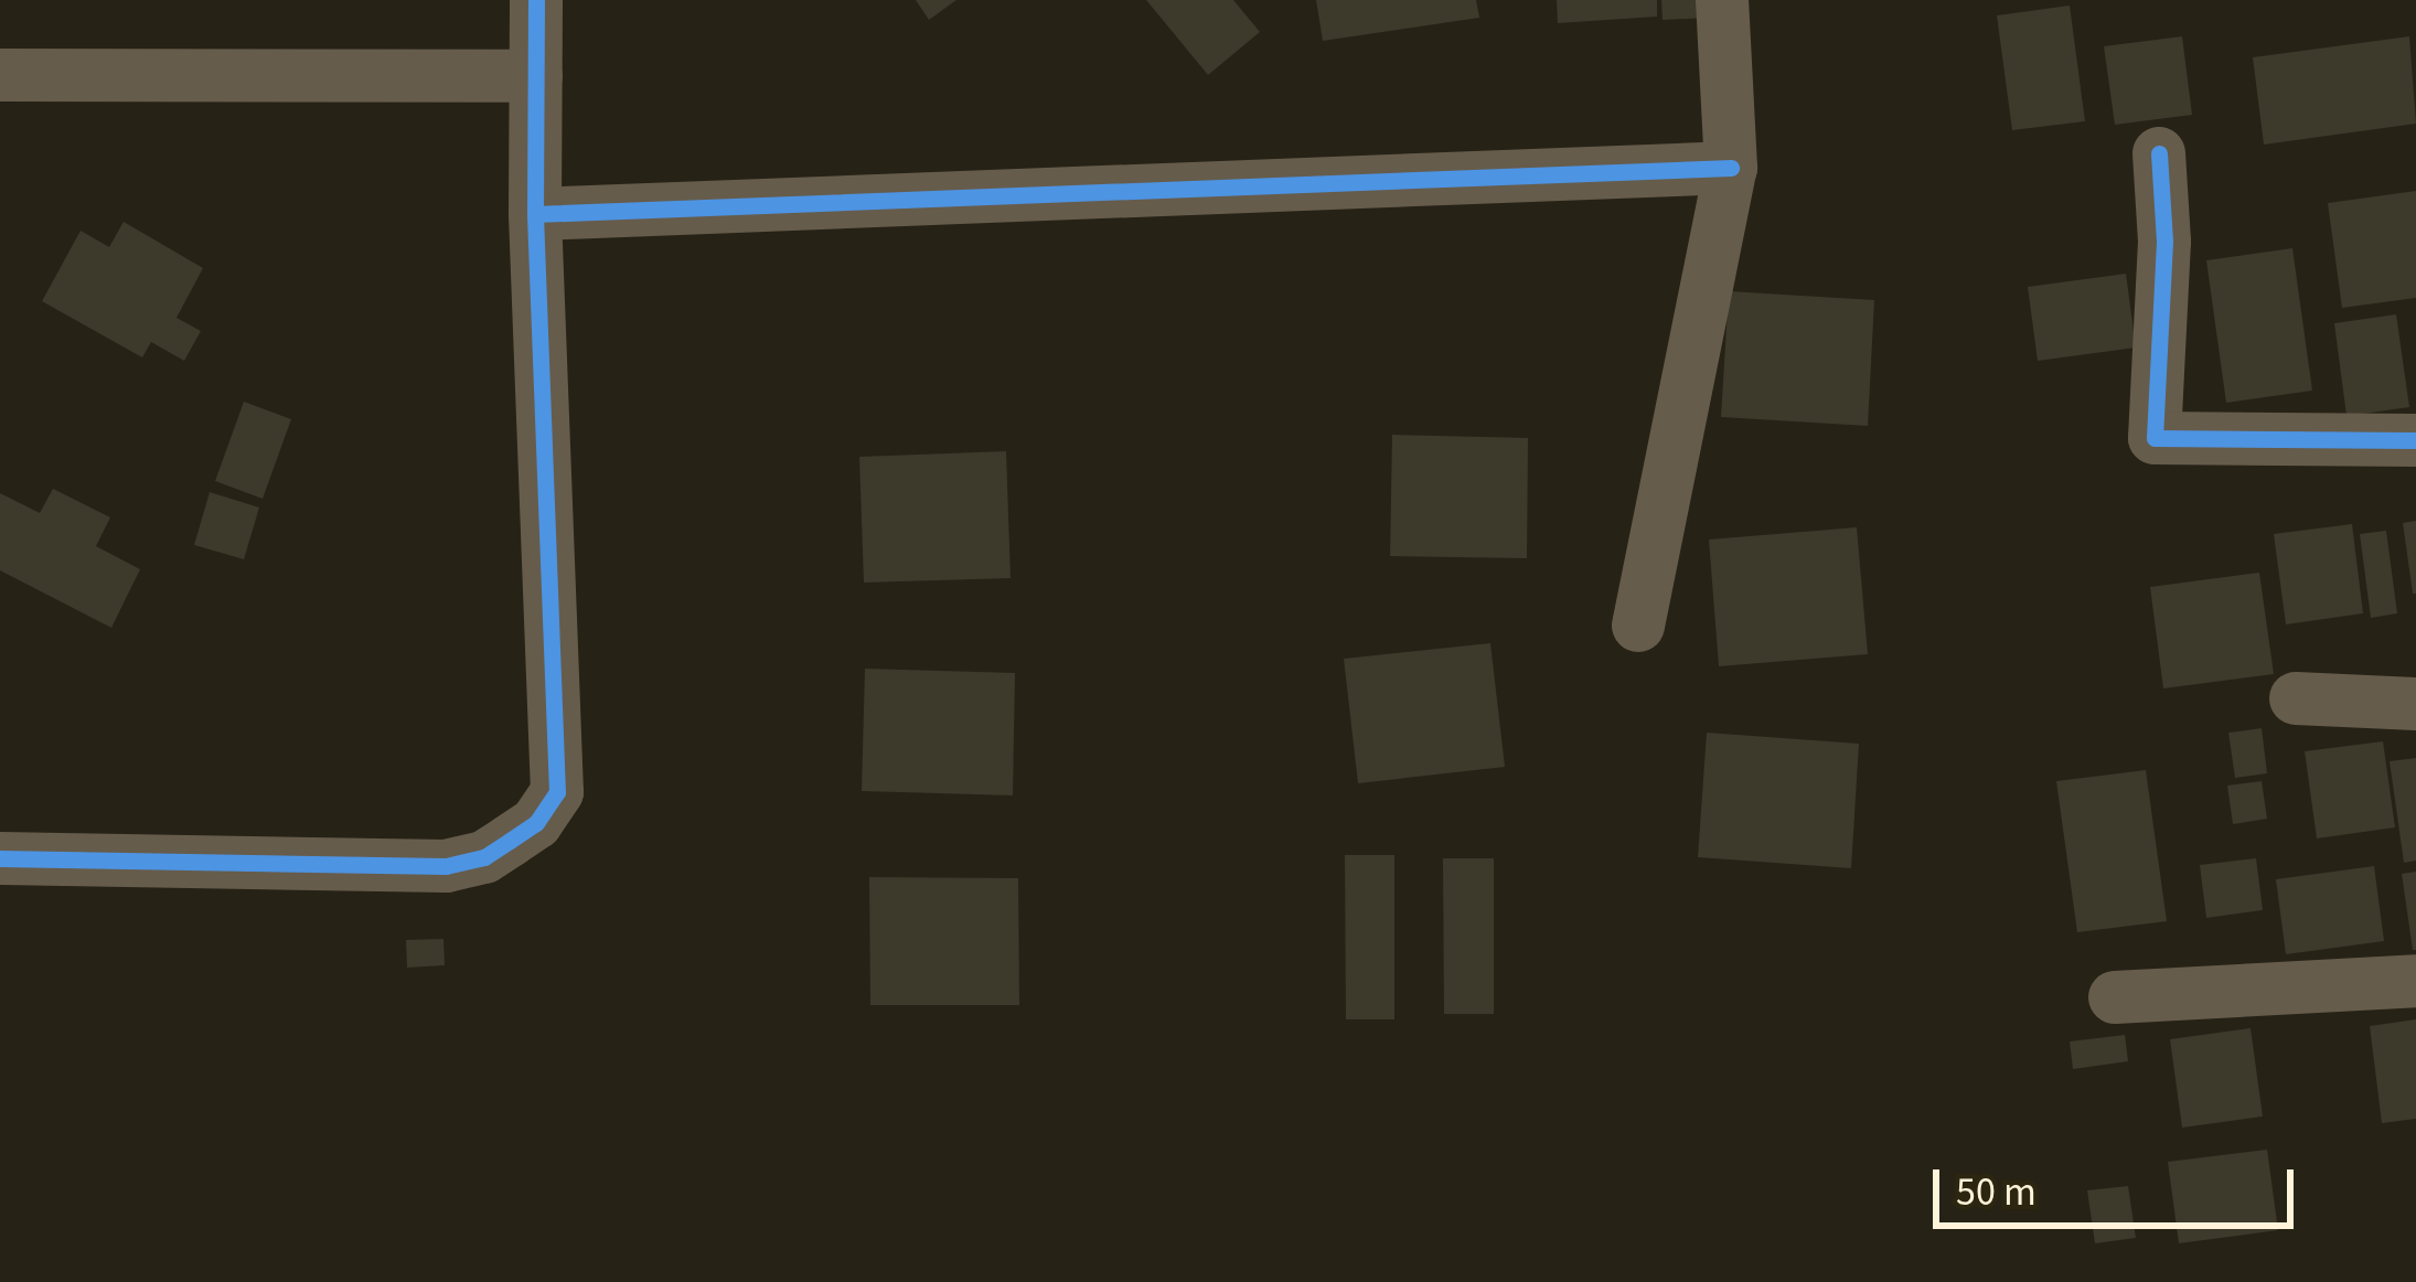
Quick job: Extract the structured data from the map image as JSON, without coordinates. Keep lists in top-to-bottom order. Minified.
{"scale_bar":"50 m"}
